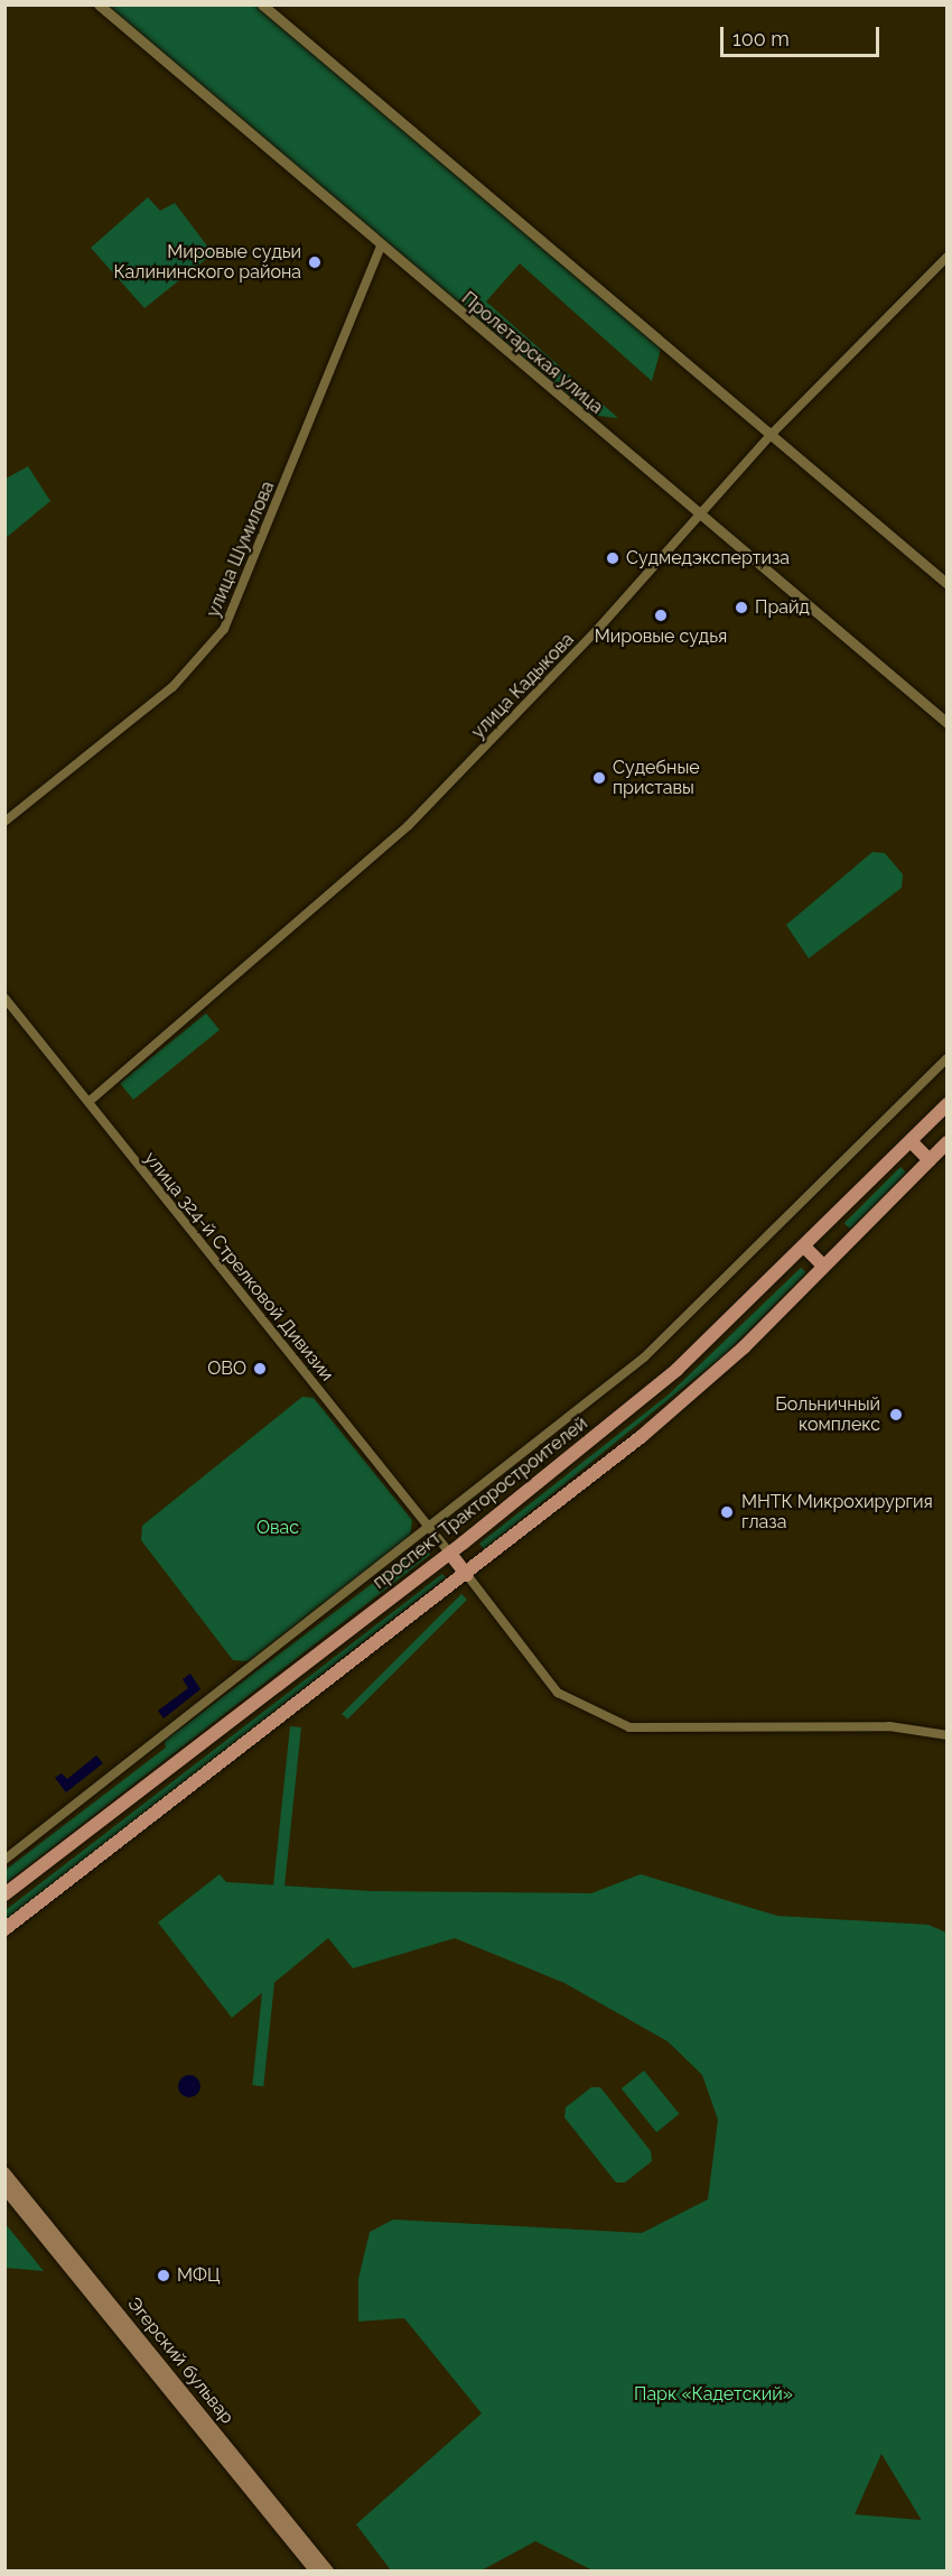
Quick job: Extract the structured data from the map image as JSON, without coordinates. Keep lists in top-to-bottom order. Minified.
{"streets":{"main road":["проспект Тракторостроителей","Эгерский бульвар"],"street":["Пролетарская улица","улица Шумилова","улица Кадыкова","улица 324-й Стрелковой Дивизии"]},"crossings":[["Пролетарская улица","улица Шумилова"],["Пролетарская улица","улица Кадыкова"],["улица Кадыкова","улица 324-й Стрелковой Дивизии"],["улица 324-й Стрелковой Дивизии","проспект Тракторостроителей"]],"parks":["Овас","Парк «Кадетский»"],"places":["Мировые судьи Калининского района","Судмедэкспертиза","Прайд","Мировые судья","Судебные приставы","ОВО","Больничный комплекс","МНТК Микрохирургия глаза","МФЦ"],"scale_bar":"100 m"}
